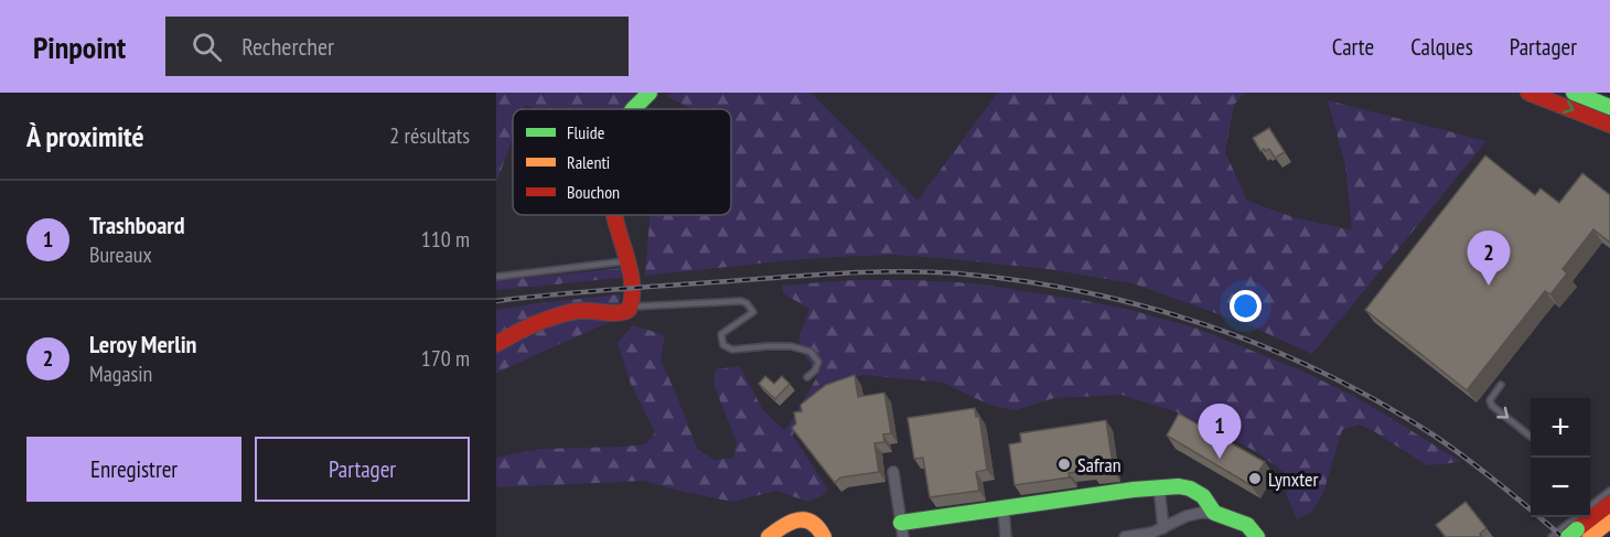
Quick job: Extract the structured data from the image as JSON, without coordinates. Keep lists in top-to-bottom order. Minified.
{"places":["Safran","Lynxter"],"legend":["Fluide","Ralenti","Bouchon"],"page":{"header":"Pinpoint","search":"Rechercher","nav":["Carte","Calques","Partager"],"heading":["À proximité","2 résultats"],"list":[{"mark":"1","name":"Trashboard","note":"Bureaux","value":"110 m"},{"mark":"2","name":"Leroy Merlin","note":"Magasin","value":"170 m"}],"pins":["2","1"],"map_buttons":["+","−"],"buttons":["Enregistrer","Partager"]}}
